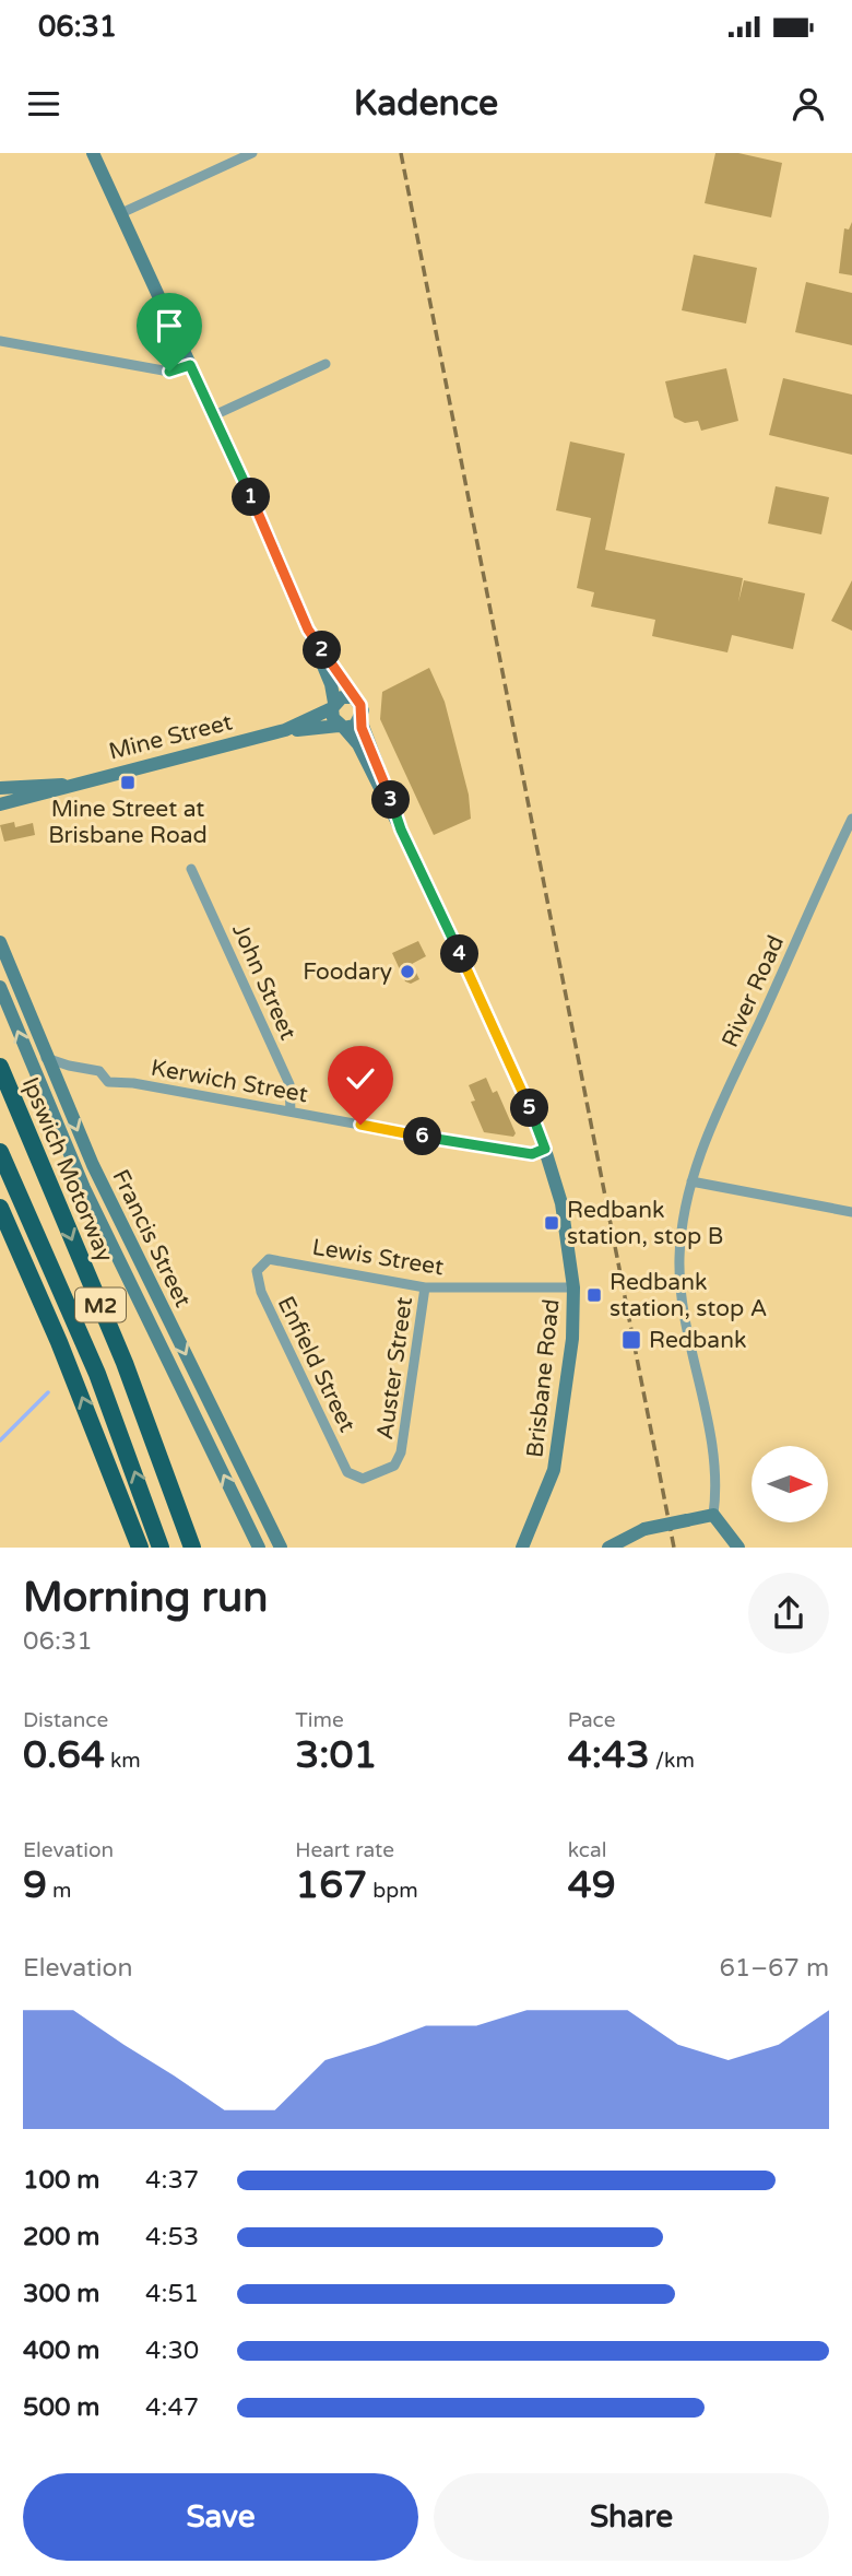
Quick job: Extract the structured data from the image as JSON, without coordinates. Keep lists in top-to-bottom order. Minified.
{"streets":{"highway":["Ipswich Motorway","M2"],"main road":["Mine Street","Francis Street","Brisbane Road"],"street":["John Street","River Road","Kerwich Street","Lewis Street","Enfield Street","Auster Street"]},"crossings":[["Mine Street","Brisbane Road"],["John Street","Kerwich Street"],["Kerwich Street","Francis Street"],["Kerwich Street","Brisbane Road"],["Lewis Street","Enfield Street"],["Lewis Street","Auster Street"],["Lewis Street","Brisbane Road"],["Enfield Street","Auster Street"]],"places":{"transit":["Mine Street at Brisbane Road","Redbank station, stop B","Redbank station, stop A","Redbank"],"other":["Foodary"]},"north":"right","page":{"status":"06:31","header":"Kadence","pins":["1","2","3","4","5","6"],"heading":["Morning run","06:31"],"stats":[["Distance","0.64 km"],["Time","3:01"],["Pace","4:43 /km"],["Elevation","9 m"],["Heart rate","167 bpm"],["kcal","49"]],"chart":["Elevation","61–67 m"],"list":[{"name":"100 m","note":"4:37"},{"name":"200 m","note":"4:53"},{"name":"300 m","note":"4:51"},{"name":"400 m","note":"4:30"},{"name":"500 m","note":"4:47"}],"buttons":["Save","Share"]}}
